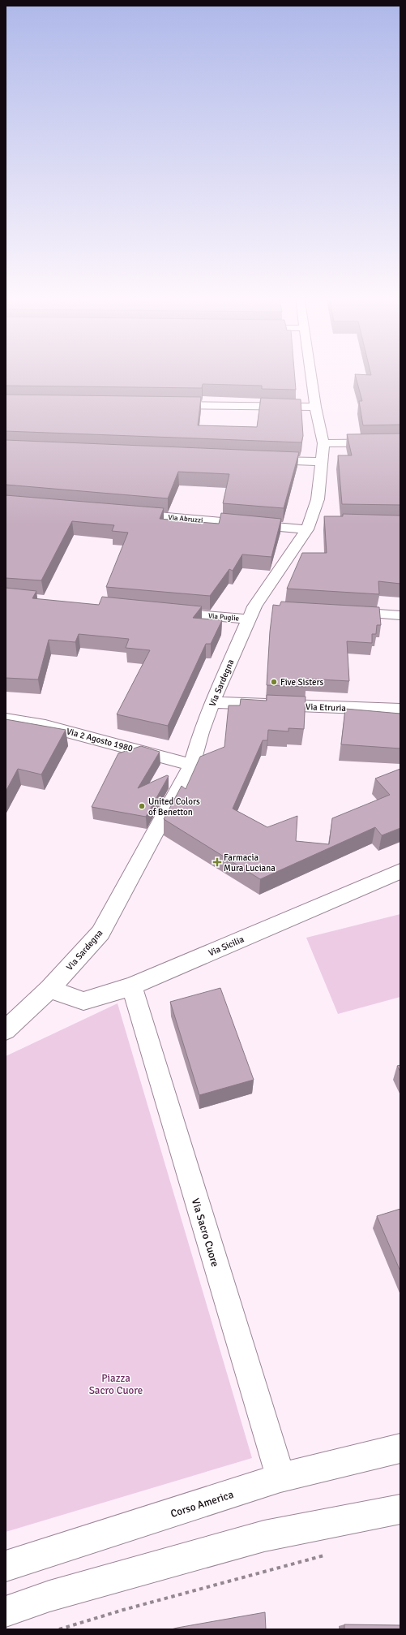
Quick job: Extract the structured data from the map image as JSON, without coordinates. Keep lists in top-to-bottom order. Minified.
{"streets":{"street":["Via Abruzzi","Via Puglie","Via Sardegna","Via Etruria","Via 2 Agosto 1980","Via Sicilia","Via Sacro Cuore","Corso America"]},"crossings":[["Via Abruzzi","Via Sardegna"],["Via Puglie","Via Sardegna"],["Via Sardegna","Via Etruria"],["Via Sardegna","Via 2 Agosto 1980"],["Via Sardegna","Via Sicilia"],["Via Sicilia","Via Sacro Cuore"],["Via Sacro Cuore","Corso America"]],"parks":["Piazza Sacro Cuore"],"places":{"other":["Five Sisters","United Colors of Benetton"],"health":["Farmacia Mura Luciana"]}}
